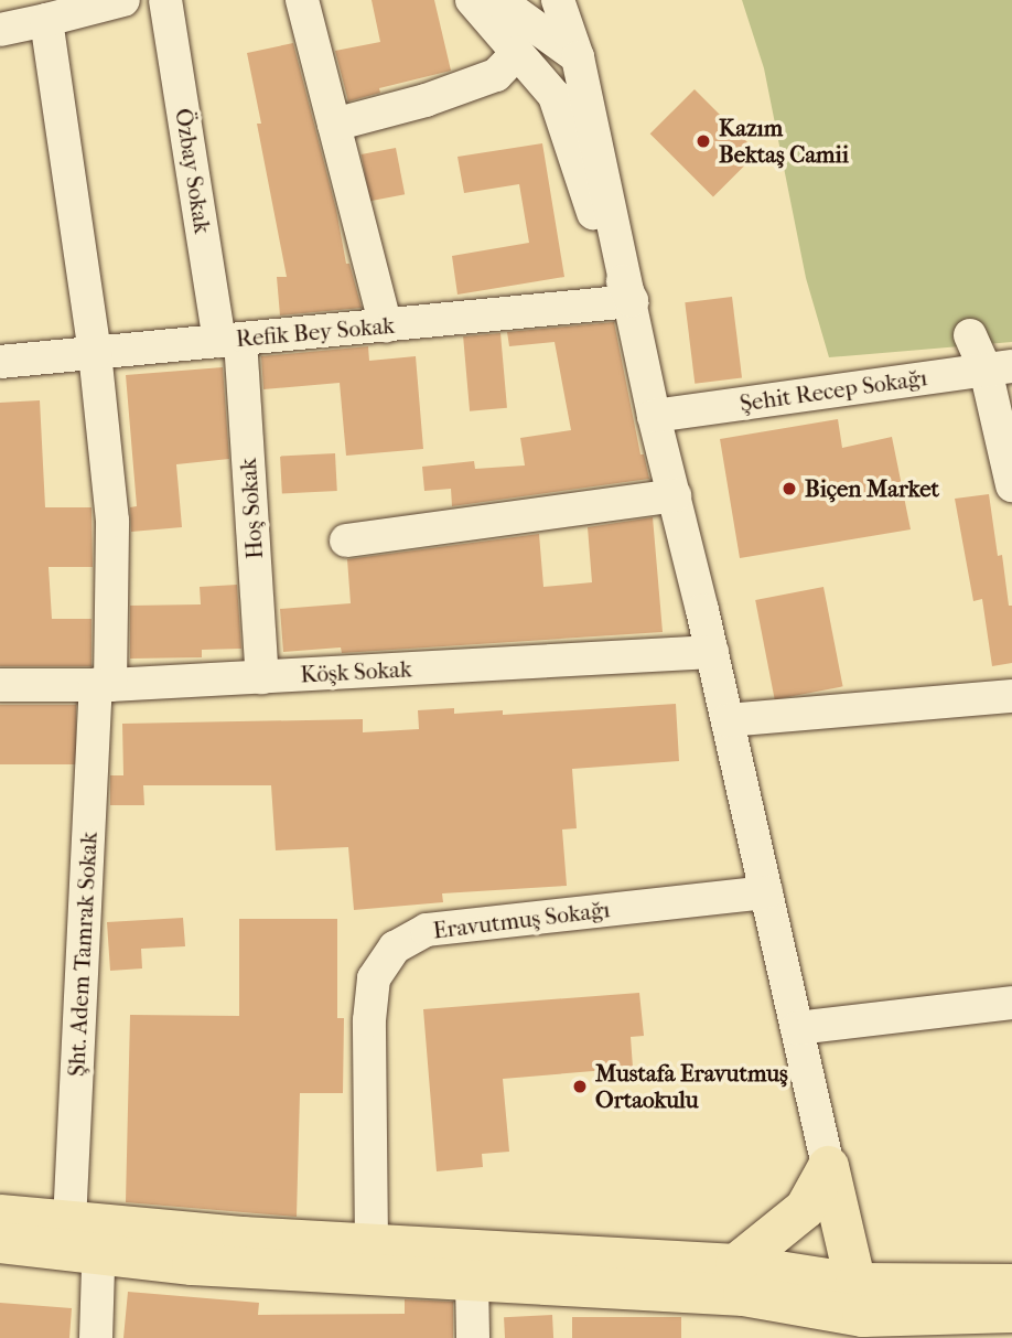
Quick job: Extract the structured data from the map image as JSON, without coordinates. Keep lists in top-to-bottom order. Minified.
{"streets":{"street":["Özbay Sokak","Refik Bey Sokak","Şehit Recep Sokağı","Hoş Sokak","Köşk Sokak","Eravutmuş Sokağı","Şht. Adem Tamrak Sokak"]},"crossings":[["Özbay Sokak","Refik Bey Sokak"],["Özbay Sokak","Hoş Sokak"],["Refik Bey Sokak","Hoş Sokak"],["Refik Bey Sokak","Şht. Adem Tamrak Sokak"],["Hoş Sokak","Köşk Sokak"],["Köşk Sokak","Şht. Adem Tamrak Sokak"]],"places":["Kazım Bektaş Camii","Biçen Market","Mustafa Eravutmuş Ortaokulu"]}
